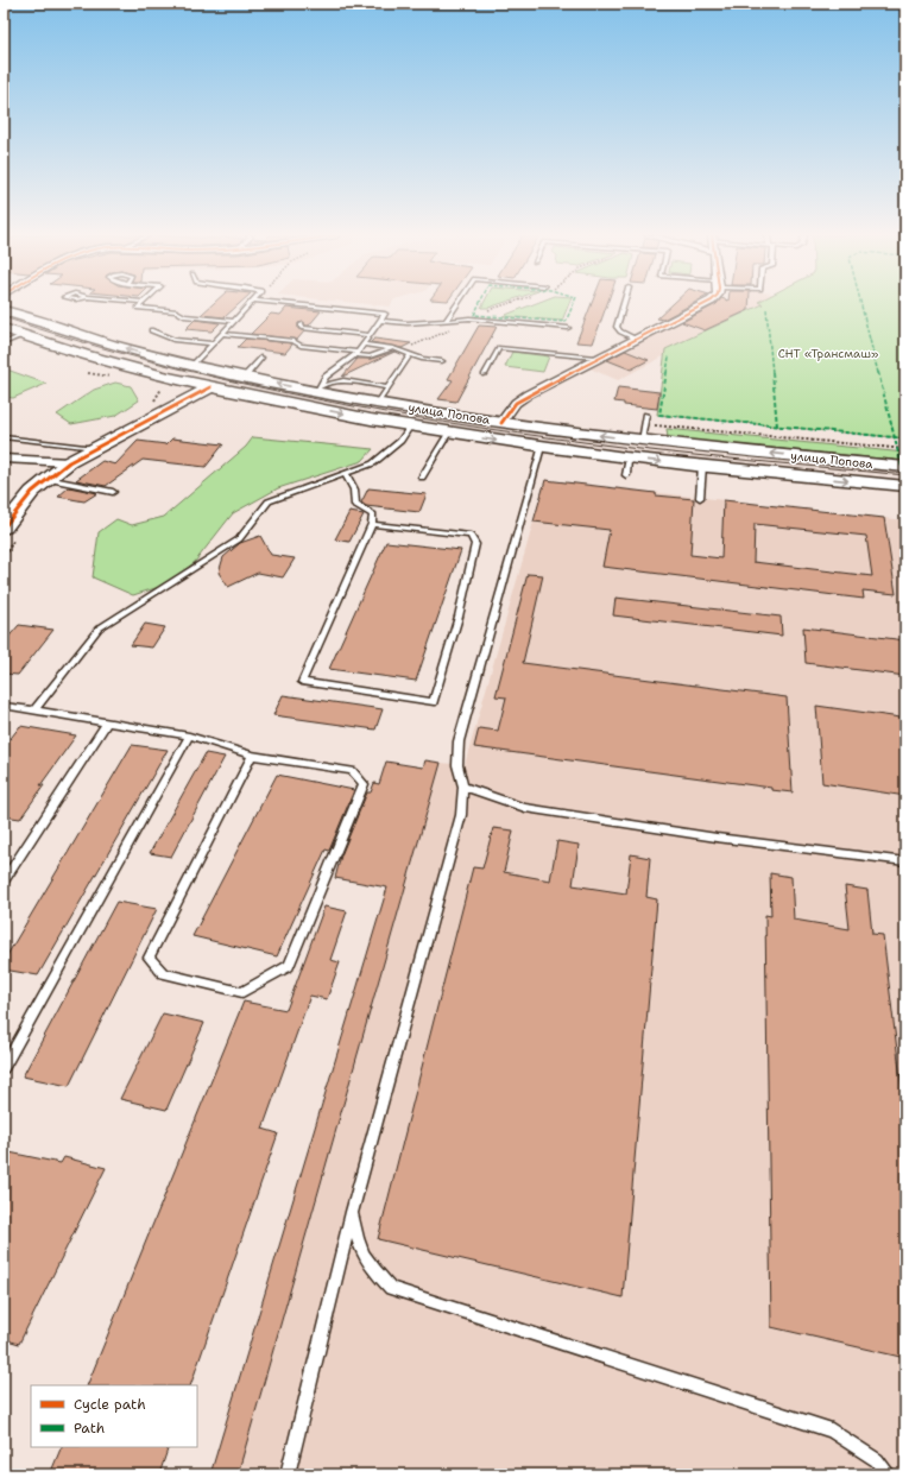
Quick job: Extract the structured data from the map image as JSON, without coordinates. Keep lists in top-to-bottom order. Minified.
{"streets":{"main road":["улица Попова"]},"parks":["СНТ «Трансмаш»"],"legend":["Cycle path","Path"]}
